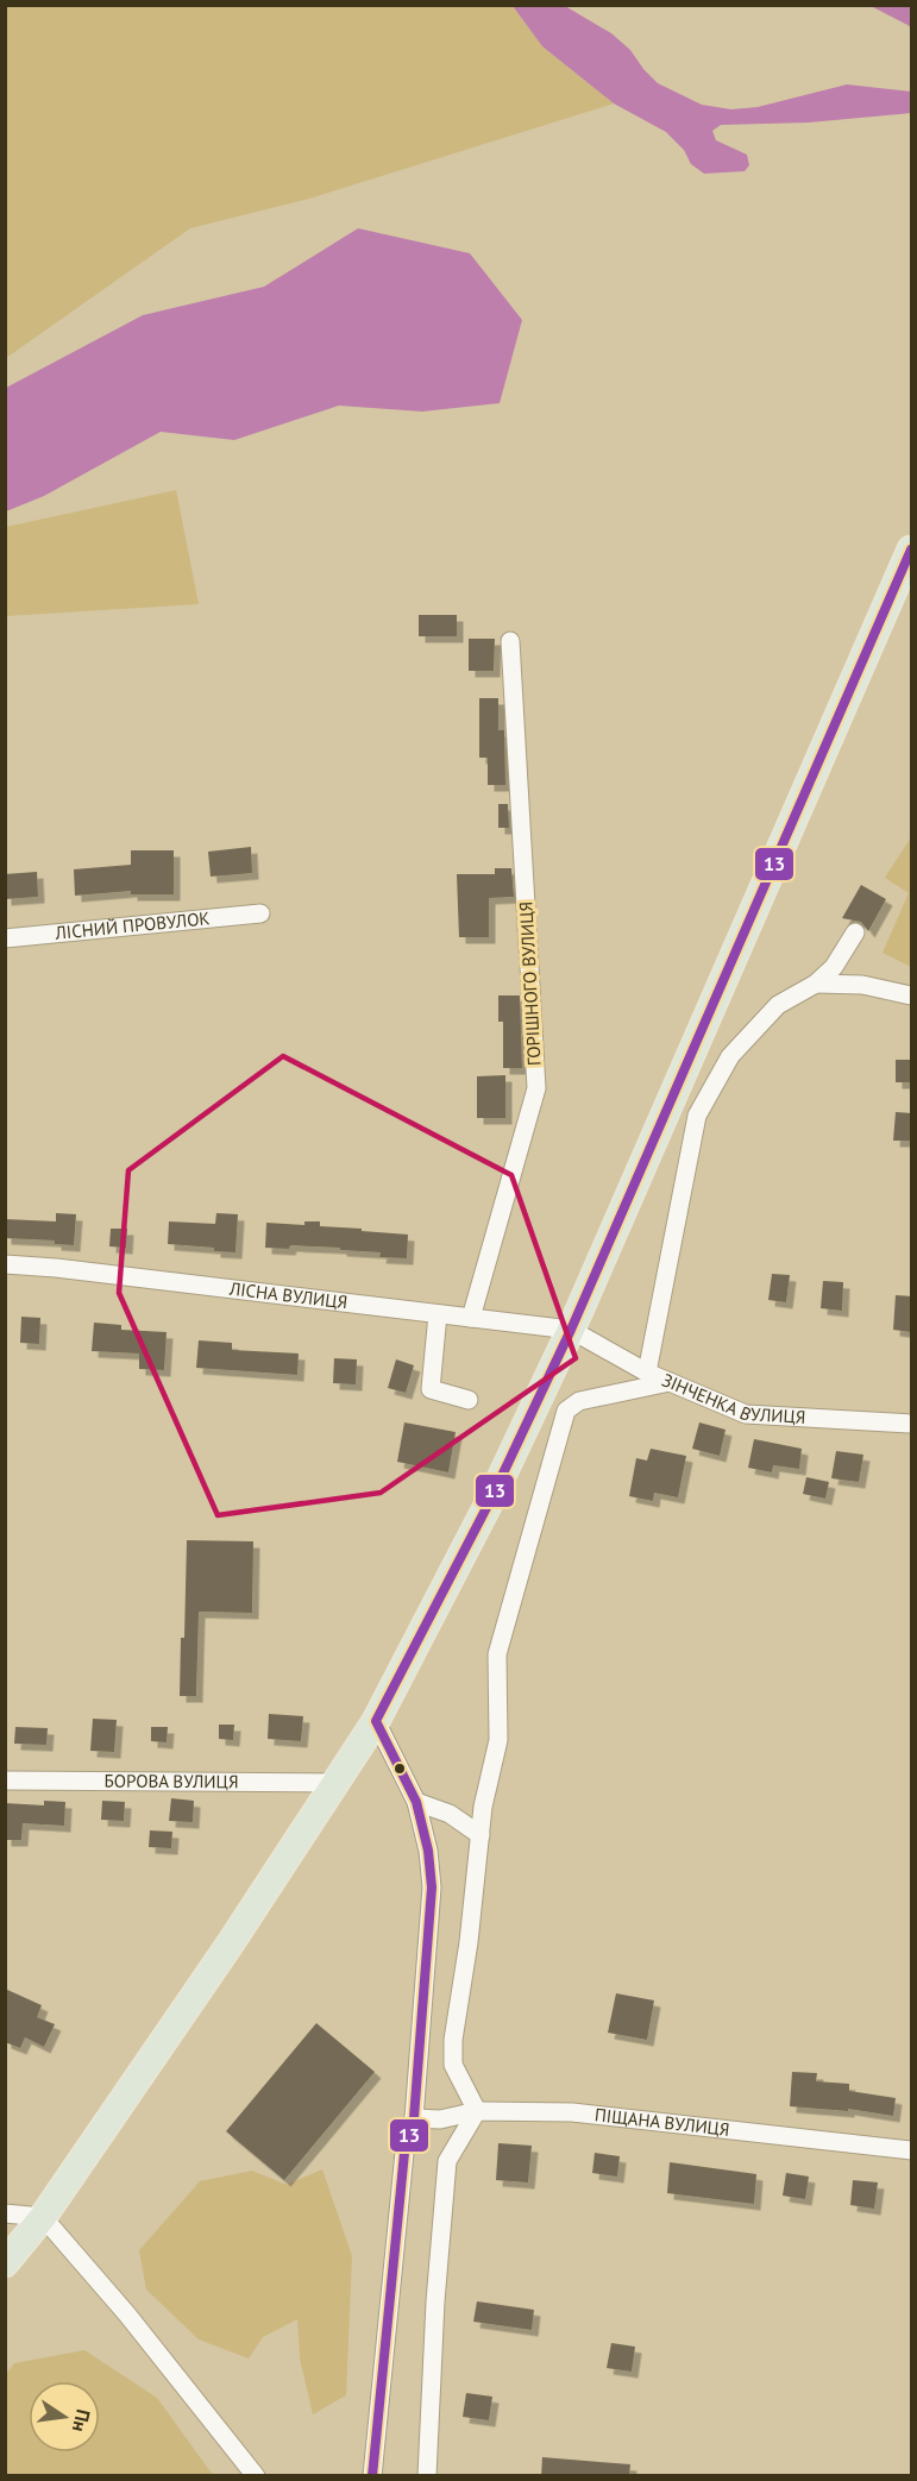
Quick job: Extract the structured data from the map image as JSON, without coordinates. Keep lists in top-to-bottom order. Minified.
{"streets":{"street":["ЛІСНИЙ ПРОВУЛОК","ГОРІШНОГО ВУЛИЦЯ","ЛІСНА ВУЛИЦЯ","ЗІНЧЕНКА ВУЛИЦЯ","БОРОВА ВУЛИЦЯ","ПІЩАНА ВУЛИЦЯ"]},"crossings":[["ГОРІШНОГО ВУЛИЦЯ","ЛІСНА ВУЛИЦЯ"],["ЛІСНА ВУЛИЦЯ","ЗІНЧЕНКА ВУЛИЦЯ"]],"lines":["transit line 13"],"north":"right"}
